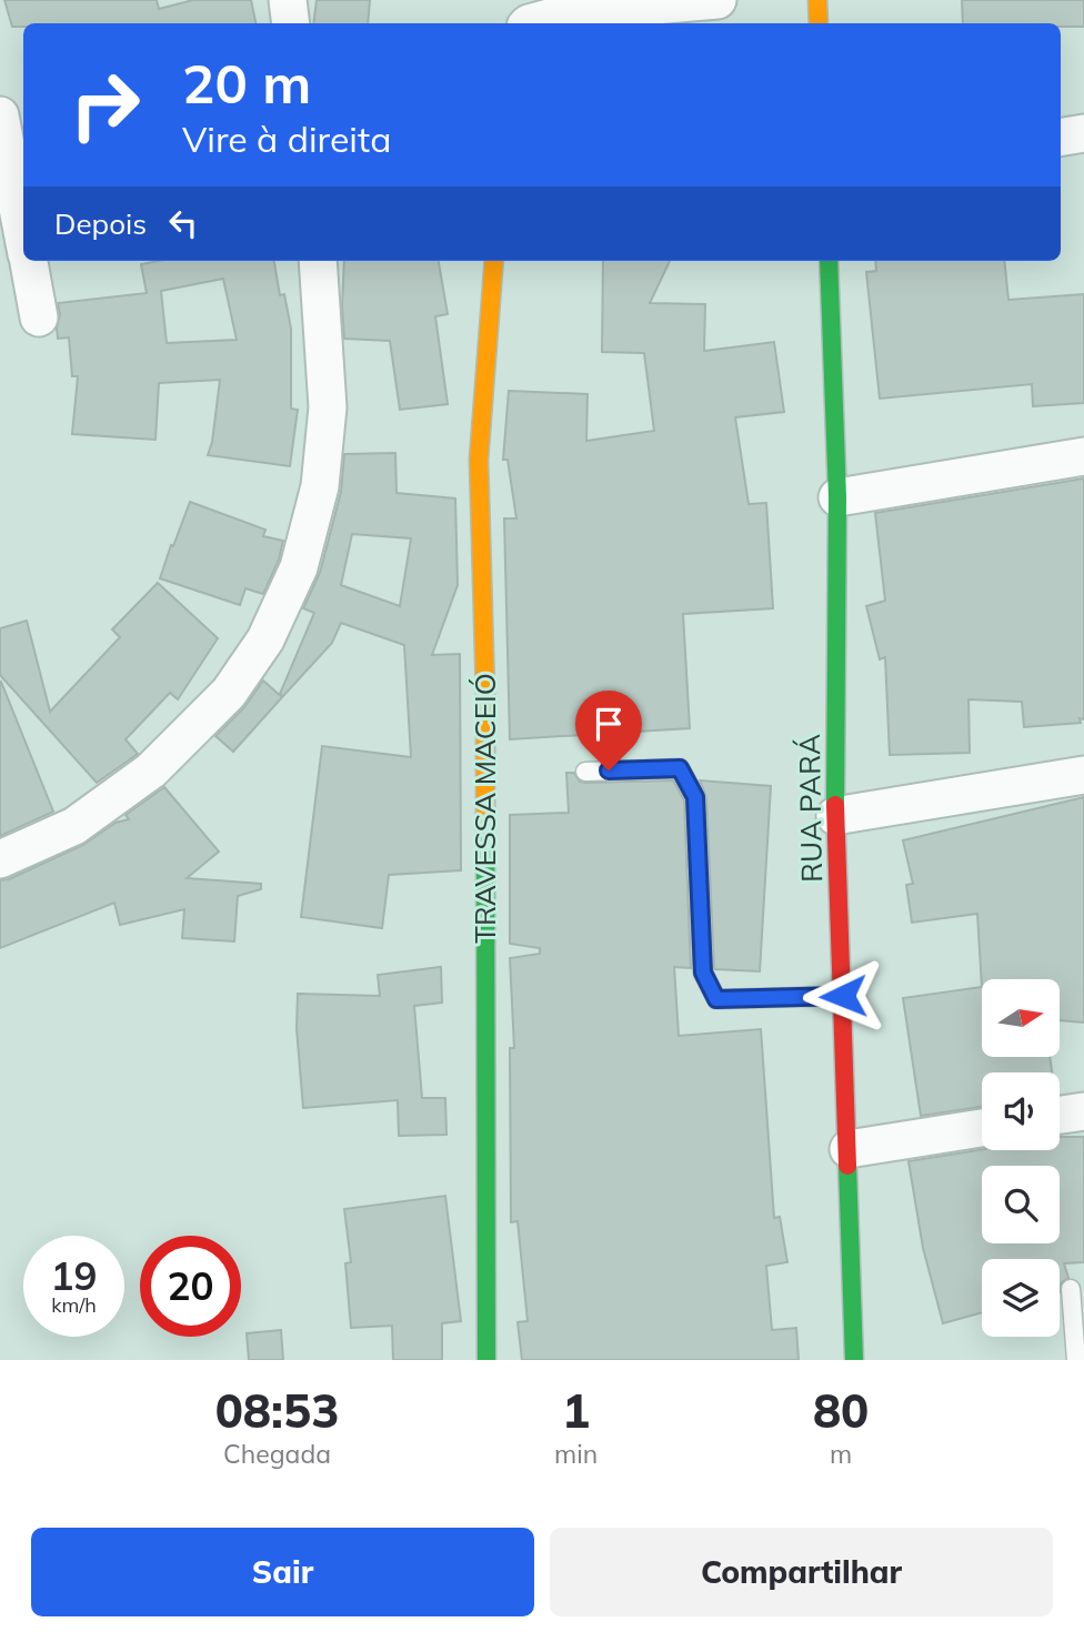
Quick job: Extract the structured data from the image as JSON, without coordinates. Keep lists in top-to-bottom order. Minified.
{"streets":{"street":["TRAVESSA MACEIÓ","RUA PARÁ"]},"north":"right","page":{"turn":["20 m","Vire à direita"],"then":"Depois","speed":"19 km/h","limit":"20","eta":["08:53","Chegada","1","min","80","m"],"buttons":["Sair","Compartilhar"]}}
